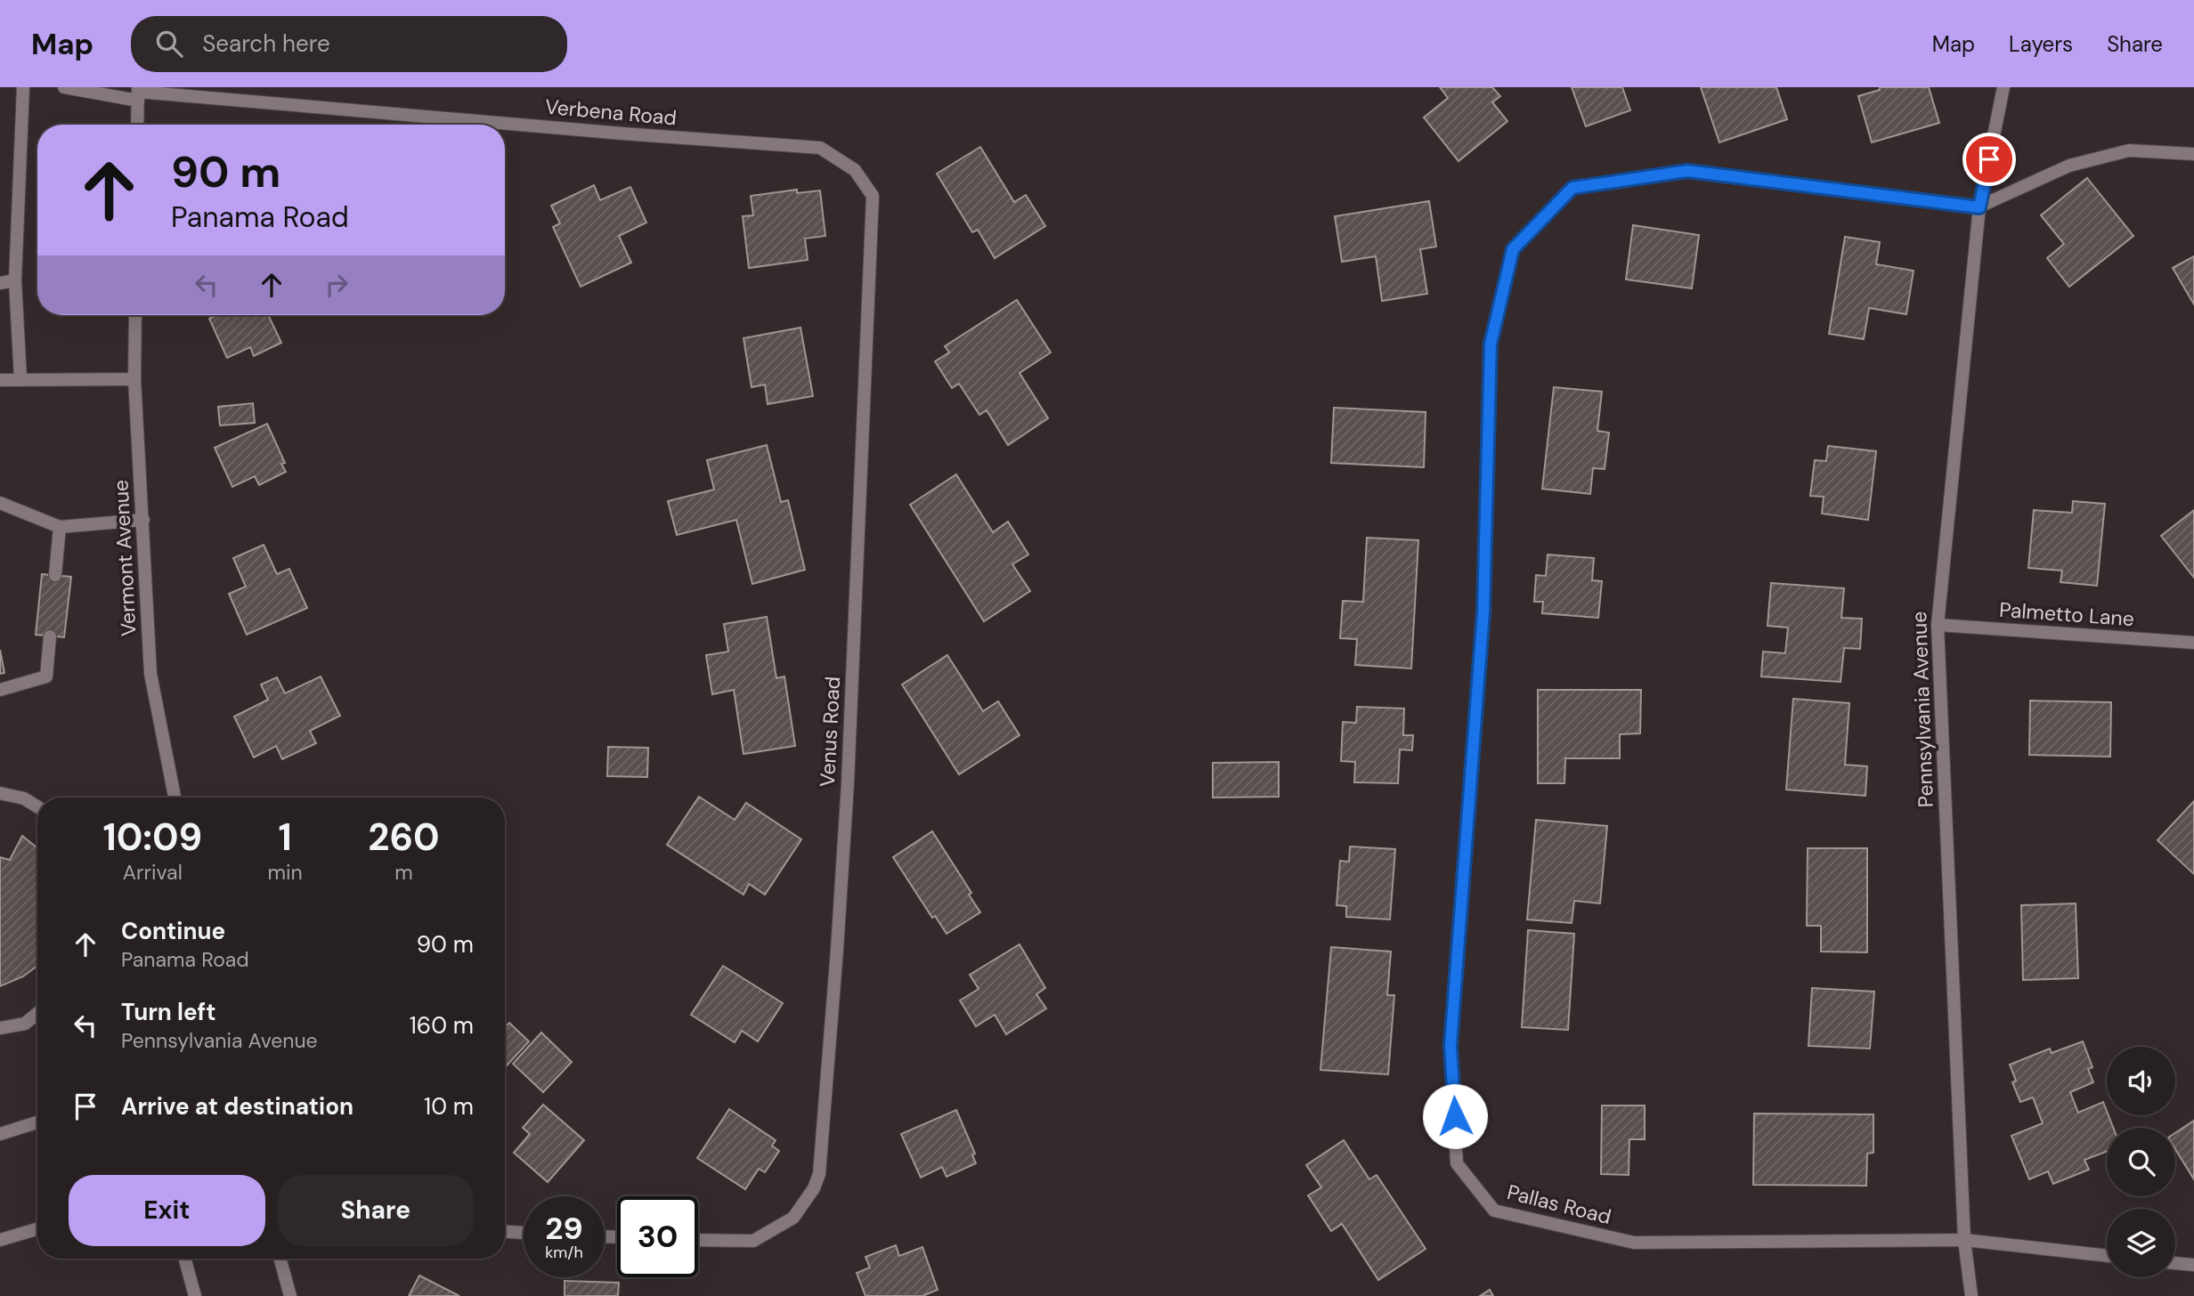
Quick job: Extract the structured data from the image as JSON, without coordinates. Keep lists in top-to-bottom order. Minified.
{"streets":{"street":["Verbena Road","Vermont Avenue","Palmetto Lane","Pennsylvania Avenue","Venus Road","Pallas Road"]},"crossings":[["Verbena Road","Venus Road"],["Palmetto Lane","Pennsylvania Avenue"],["Pennsylvania Avenue","Pallas Road"]],"page":{"header":"Map","search":"Search here","nav":["Map","Layers","Share"],"turn":["90 m","Panama Road"],"eta":["10:09","Arrival","1","min","260","m"],"list":[{"name":"Continue","note":"Panama Road","value":"90 m"},{"name":"Turn left","note":"Pennsylvania Avenue","value":"160 m"},{"name":"Arrive at destination","value":"10 m"}],"buttons":["Exit","Share"],"speed":"29 km/h","limit":"30"}}
